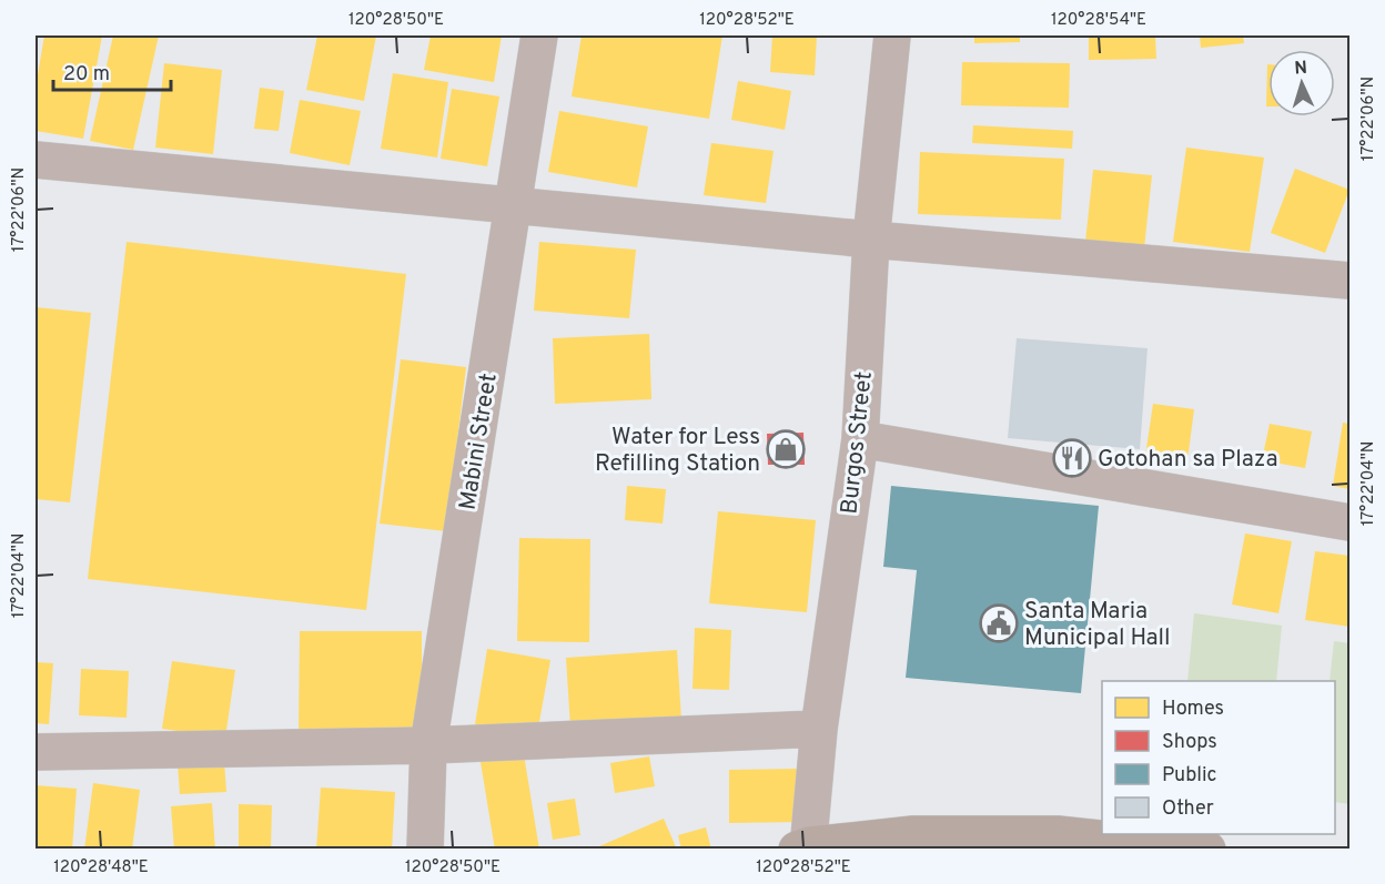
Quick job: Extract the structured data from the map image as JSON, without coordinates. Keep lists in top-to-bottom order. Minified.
{"streets":{"street":["Mabini Street","Burgos Street"]},"places":{"shop":["Water for Less Refilling Station"],"restaurant":["Gotohan sa Plaza"],"public building":["Santa Maria Municipal Hall"]},"legend":["Homes","Shops","Public","Other"],"scale_bar":"20 m","north":"top","coordinates":["120°28'50\"E","120°28'52\"E","120°28'54\"E","17°22'06\"N","17°22'04\"N","120°28'48\"E"]}
